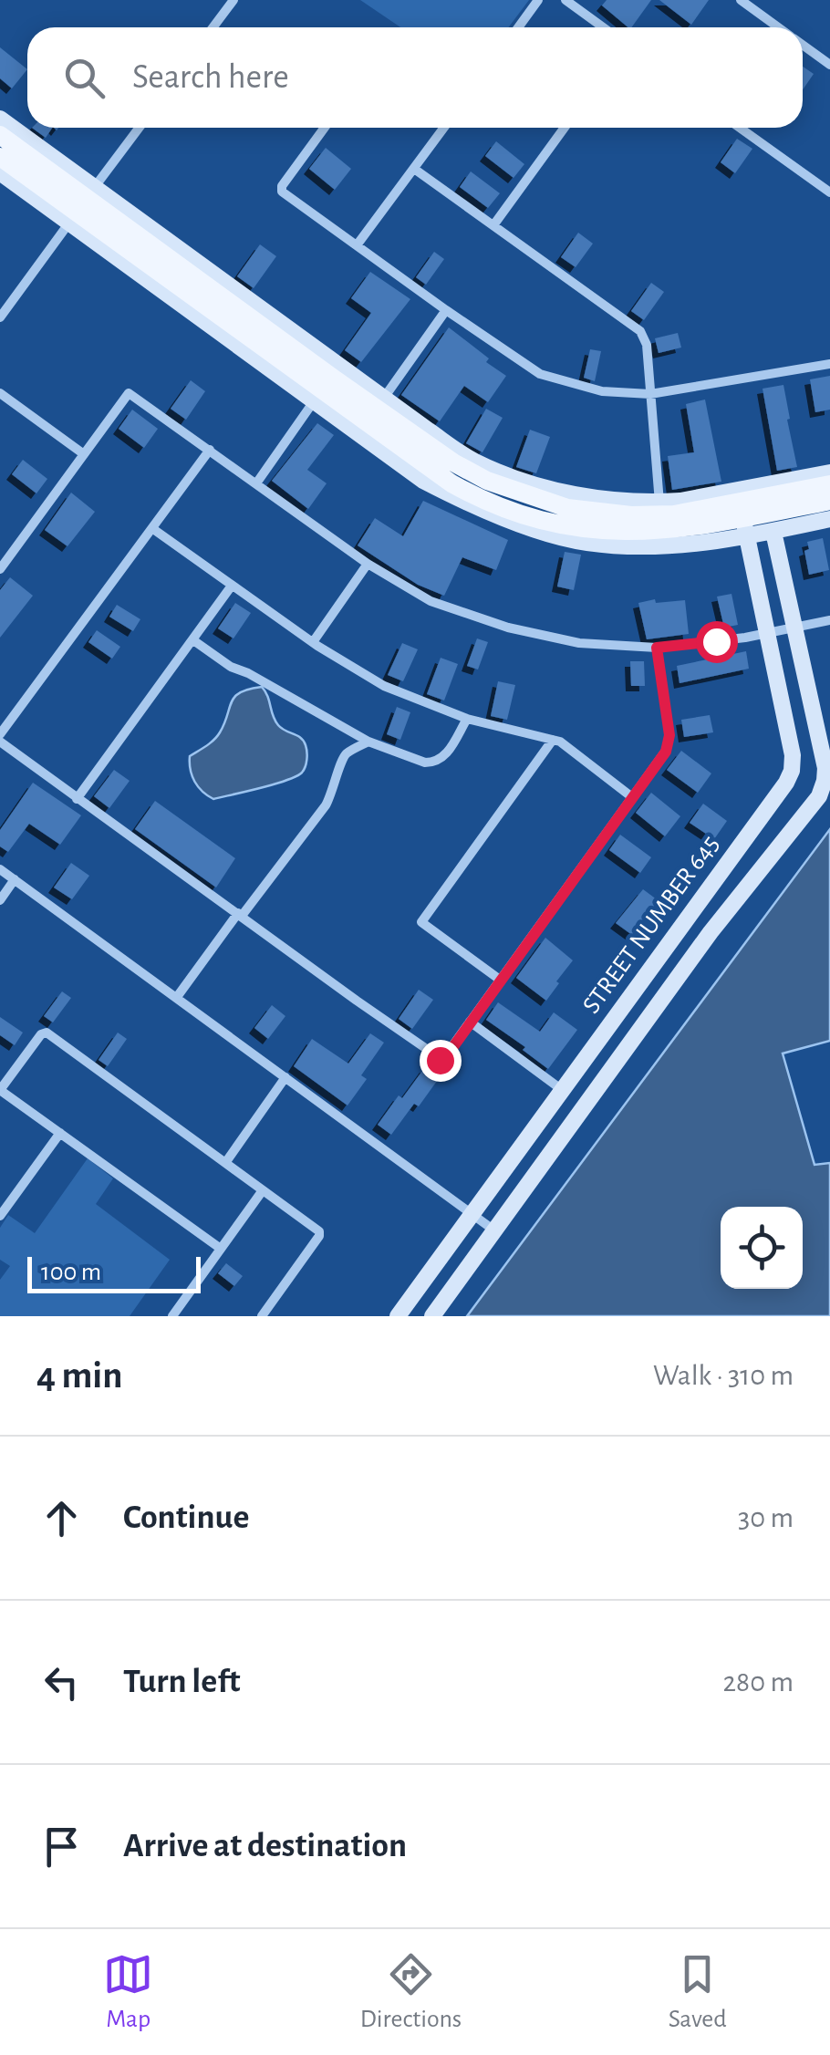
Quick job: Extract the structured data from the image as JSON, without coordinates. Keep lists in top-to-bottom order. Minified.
{"streets":{"street":["STREET NUMBER 645"]},"scale_bar":"100 m","page":{"search":"Search here","scale":"100 m","heading":["4 min","Walk · 310 m"],"list":[["Continue","30 m"],["Turn left","280 m"],"Arrive at destination"],"nav":["Map","Directions","Saved"]}}
